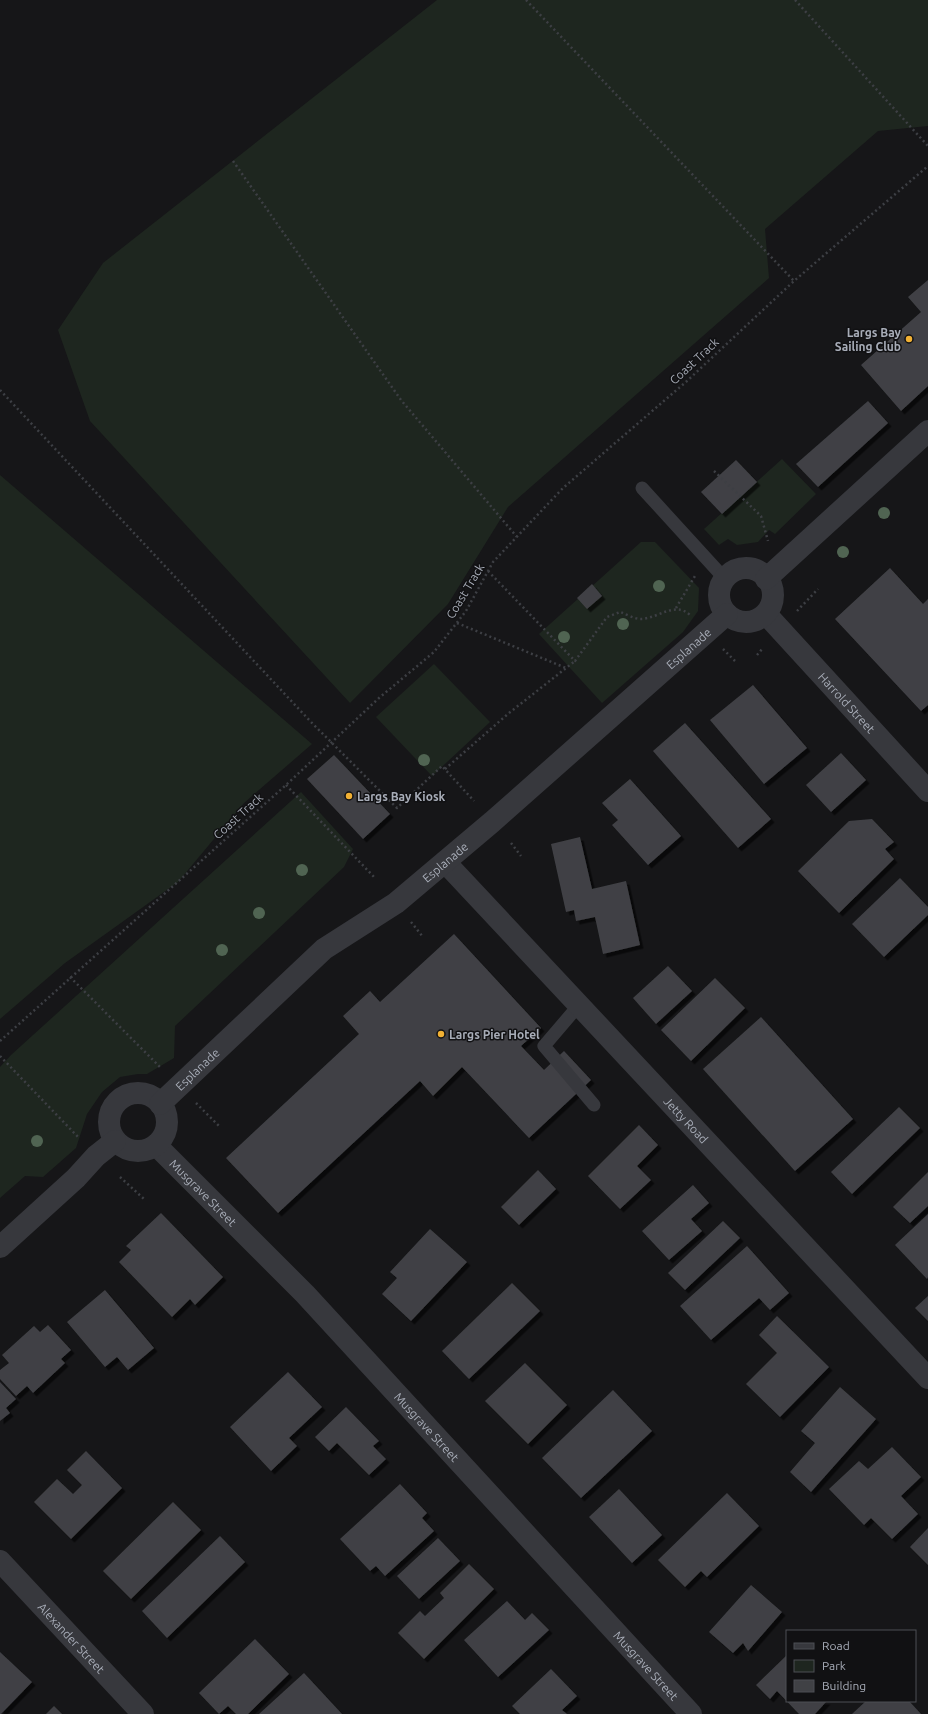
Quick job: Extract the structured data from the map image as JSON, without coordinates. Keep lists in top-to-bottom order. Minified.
{"streets":{"street":["Esplanade","Harrold Street","Jetty Road","Musgrave Street","Alexander Street"],"path":["Coast Track"]},"crossings":[["Esplanade","Harrold Street"],["Esplanade","Jetty Road"],["Esplanade","Musgrave Street"]],"places":["Largs Bay Sailing Club","Largs Bay Kiosk","Largs Pier Hotel"],"legend":["Road","Park","Building"]}
